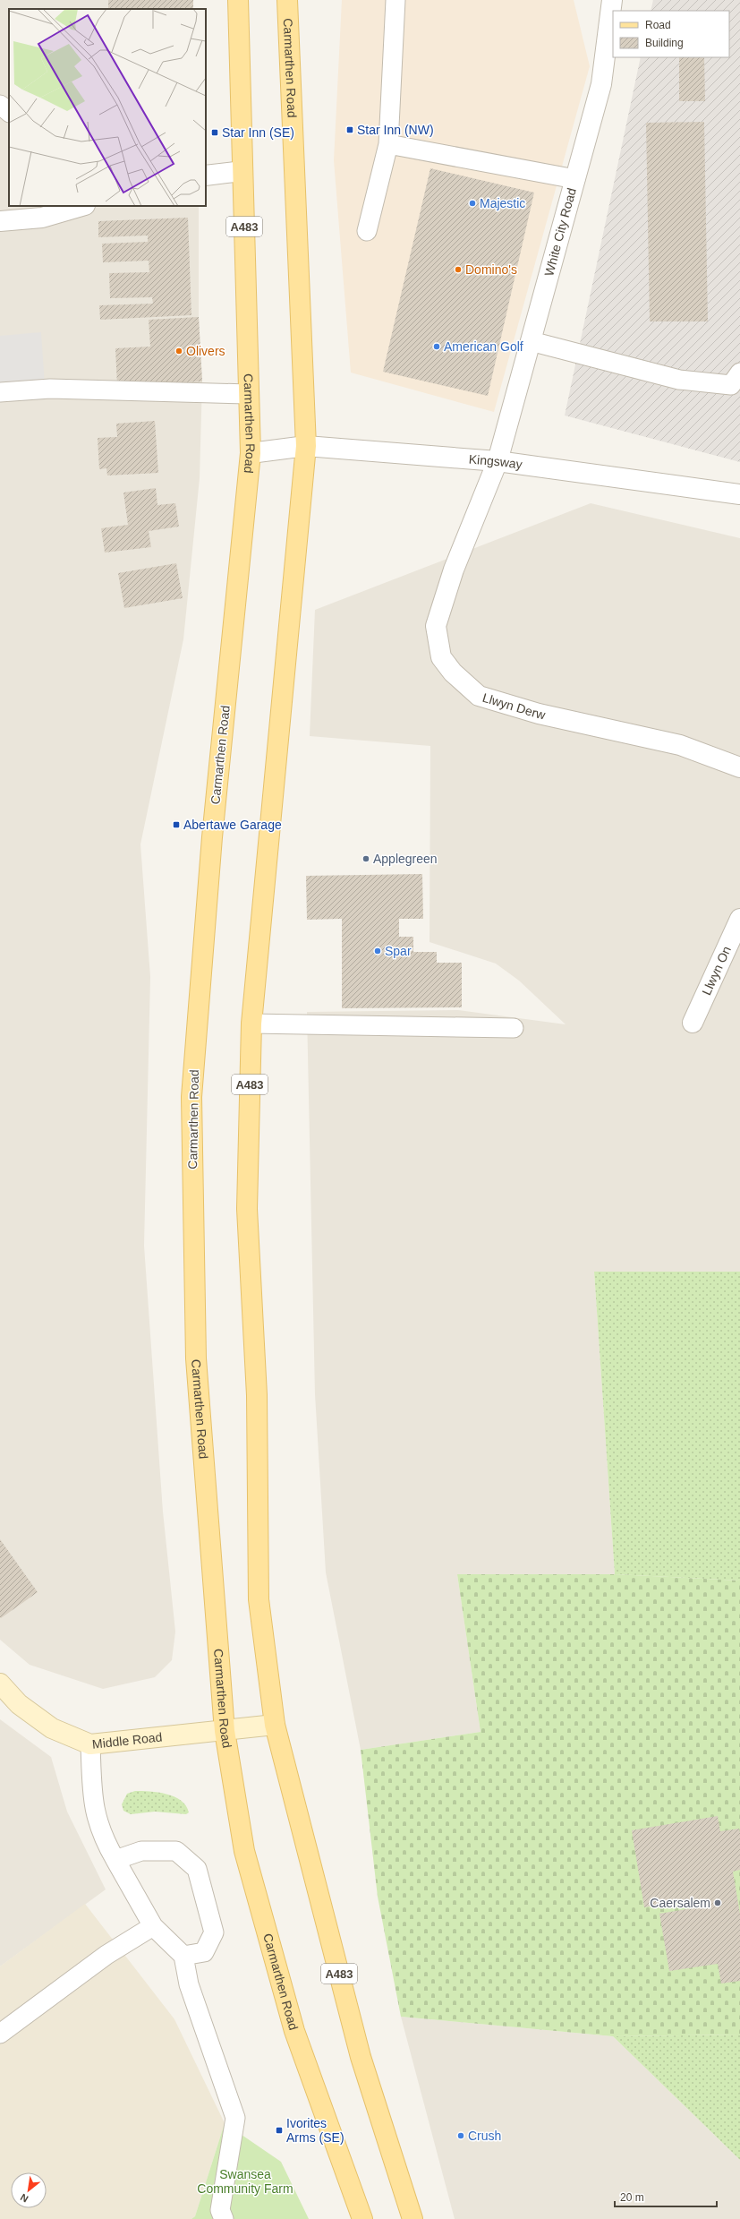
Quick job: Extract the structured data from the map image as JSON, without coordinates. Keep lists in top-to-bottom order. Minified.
{"streets":{"main road":["Carmarthen Road","A483"],"street":["White City Road","Kingsway","Llwyn Derw","Llwyn On","Middle Road"]},"crossings":[["Carmarthen Road","Kingsway"],["Carmarthen Road","Middle Road"],["White City Road","Kingsway"],["White City Road","Llwyn Derw"],["Kingsway","Llwyn Derw"]],"parks":["Swansea Community Farm"],"places":{"transit":["Star Inn (NW)","Star Inn (SE)","Abertawe Garage","Ivorites Arms (SE)"],"other":["Majestic","Domino's","American Golf","Olivers","Applegreen","Spar","Caersalem","Crush"]},"legend":["Road","Building"],"scale_bar":"20 m","north":"bottom left"}
